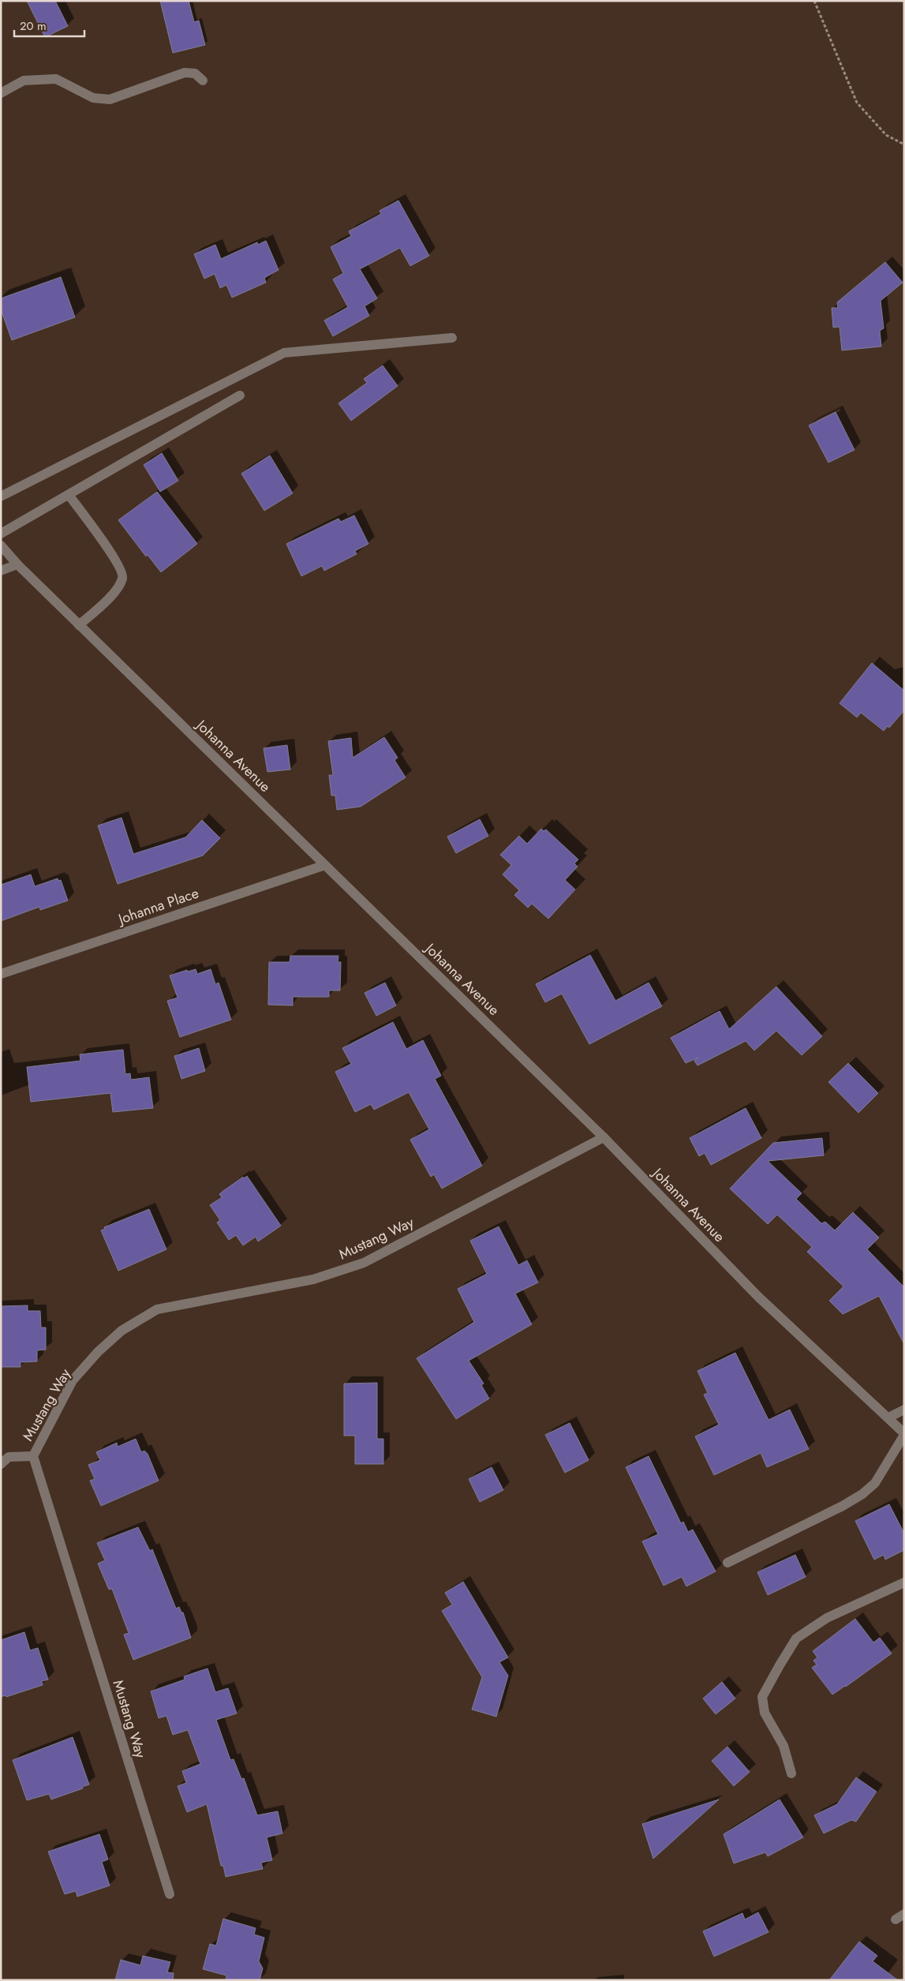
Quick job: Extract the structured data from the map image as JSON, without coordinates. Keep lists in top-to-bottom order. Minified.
{"streets":{"street":["Johanna Avenue","Johanna Place","Mustang Way"]},"crossings":[["Johanna Avenue","Johanna Place"],["Johanna Avenue","Mustang Way"]],"scale_bar":"20 m"}
